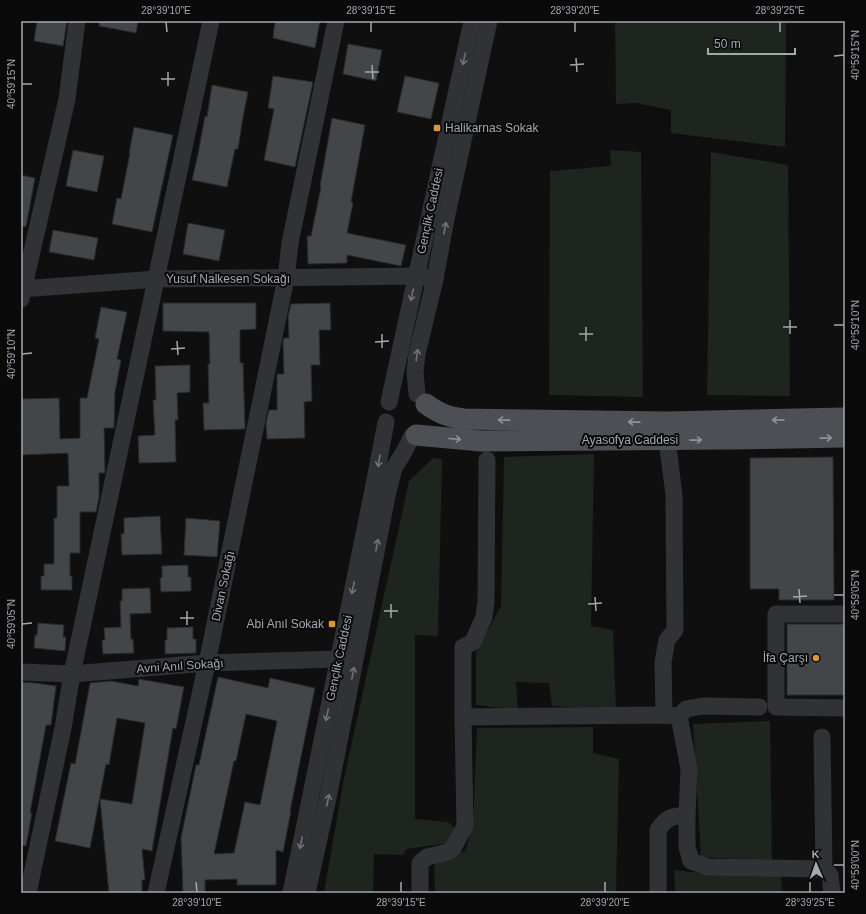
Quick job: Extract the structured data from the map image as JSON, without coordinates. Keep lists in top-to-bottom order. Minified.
{"streets":{"main road":["Ayasofya Caddesi"],"street":["Gençlik Caddesi","Yusuf Nalkesen Sokağı","Divan Sokağı","Avni Anıl Sokağı"]},"crossings":[["Gençlik Caddesi","Yusuf Nalkesen Sokağı"],["Gençlik Caddesi","Ayasofya Caddesi"],["Gençlik Caddesi","Avni Anıl Sokağı"],["Yusuf Nalkesen Sokağı","Divan Sokağı"],["Divan Sokağı","Avni Anıl Sokağı"]],"places":{"transit":["Halikarnas Sokak","Abi Anıl Sokak"],"other":["İfa Çarşı"]},"scale_bar":"50 m","north":"top","coordinates":["28°39'10\"E","28°39'15\"E","28°39'20\"E","28°39'25\"E","40°59'15\"N","40°59'10\"N","40°59'05\"N","40°59'00\"N"]}
